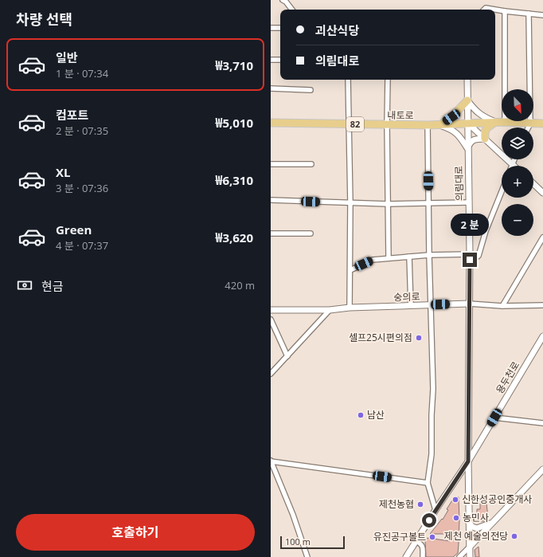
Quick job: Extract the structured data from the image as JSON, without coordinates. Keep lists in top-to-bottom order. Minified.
{"streets":{"main road":["내토로","82"],"street":["의림대로","숭의로","용두천로"]},"crossings":[["내토로","의림대로"],["의림대로","숭의로"],["의림대로","용두천로"]],"places":["셀프25시편의점","남산","신한성공인중개사","제천농협","농민사","제천 예술의전당","유진공구볼트"],"scale_bar":"100 m","north":"bottom right","page":{"heading":"차량 선택","banner":["괴산식당","의림대로"],"list":[{"name":"일반","note":"1 분 · 07:34","value":"₩3,710"},{"name":"컴포트","note":"2 분 · 07:35","value":"₩5,010"},{"name":"XL","note":"3 분 · 07:36","value":"₩6,310"},{"name":"Green","note":"4 분 · 07:37","value":"₩3,620"}],"map_buttons":["+","−"],"bubble":"2 분","pay":["현금","420 m"],"buttons":"호출하기","scale":"100 m"}}
